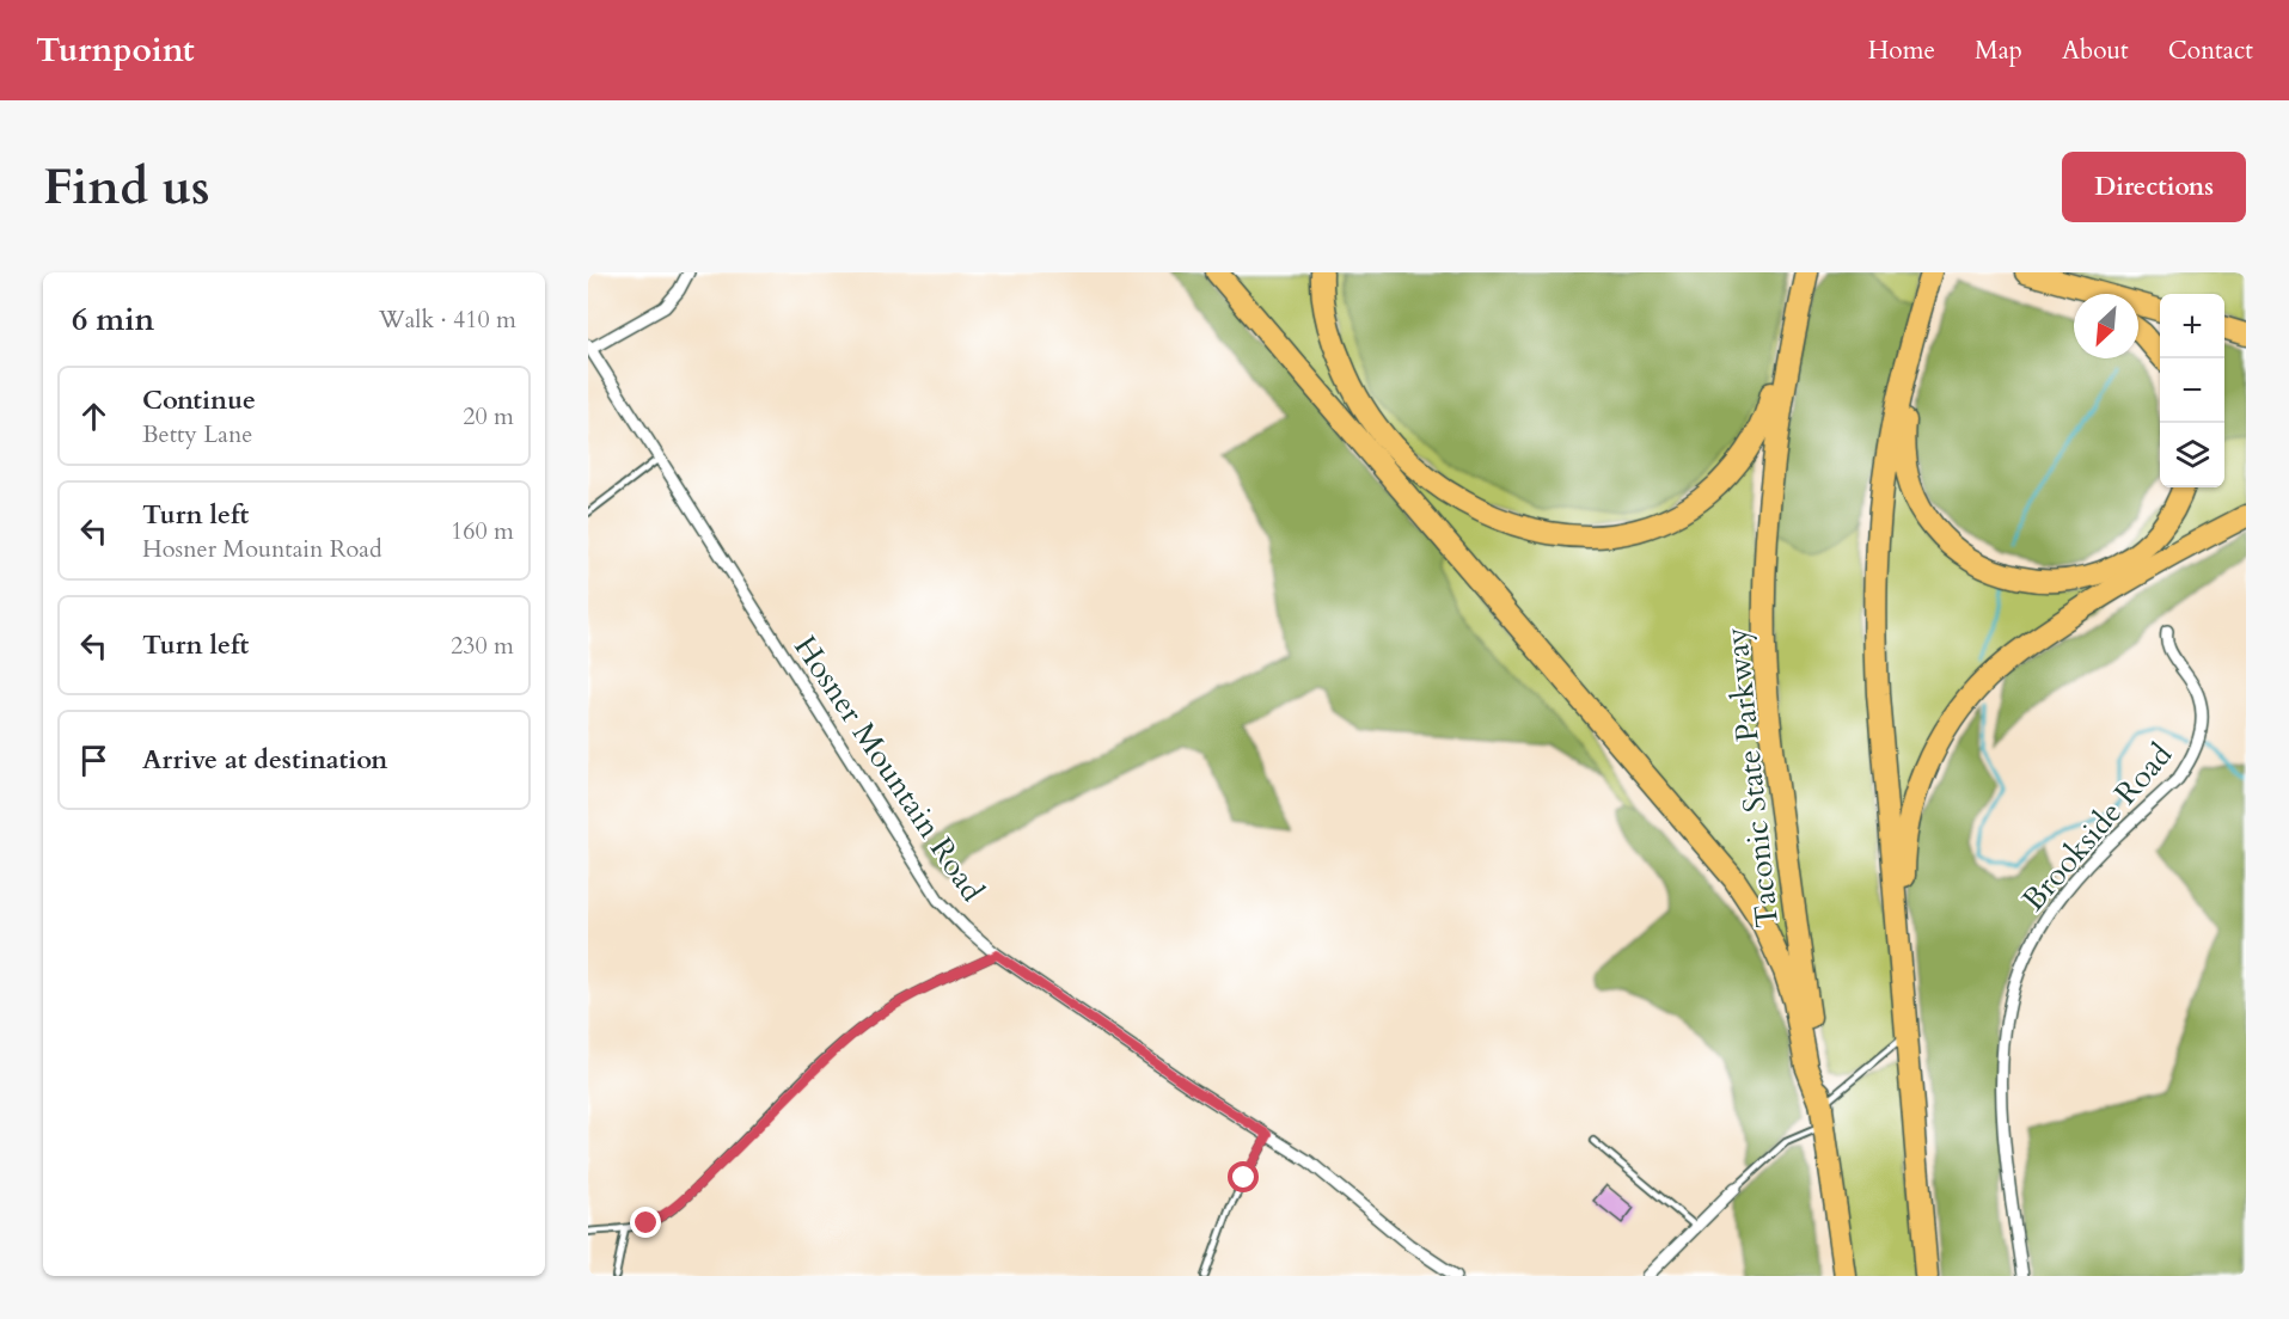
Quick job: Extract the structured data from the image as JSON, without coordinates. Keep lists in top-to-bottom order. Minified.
{"streets":{"highway":["Taconic State Parkway"],"street":["Hosner Mountain Road","Brookside Road"]},"north":"bottom left","page":{"header":"Turnpoint","nav":["Home","Map","About","Contact"],"buttons":"Directions","title":"Find us","heading":["6 min","Walk · 410 m"],"map_buttons":["+","−"],"list":[["Continue","Betty Lane","20 m"],["Turn left","Hosner Mountain Road","160 m"],["Turn left","230 m"],"Arrive at destination"]}}
